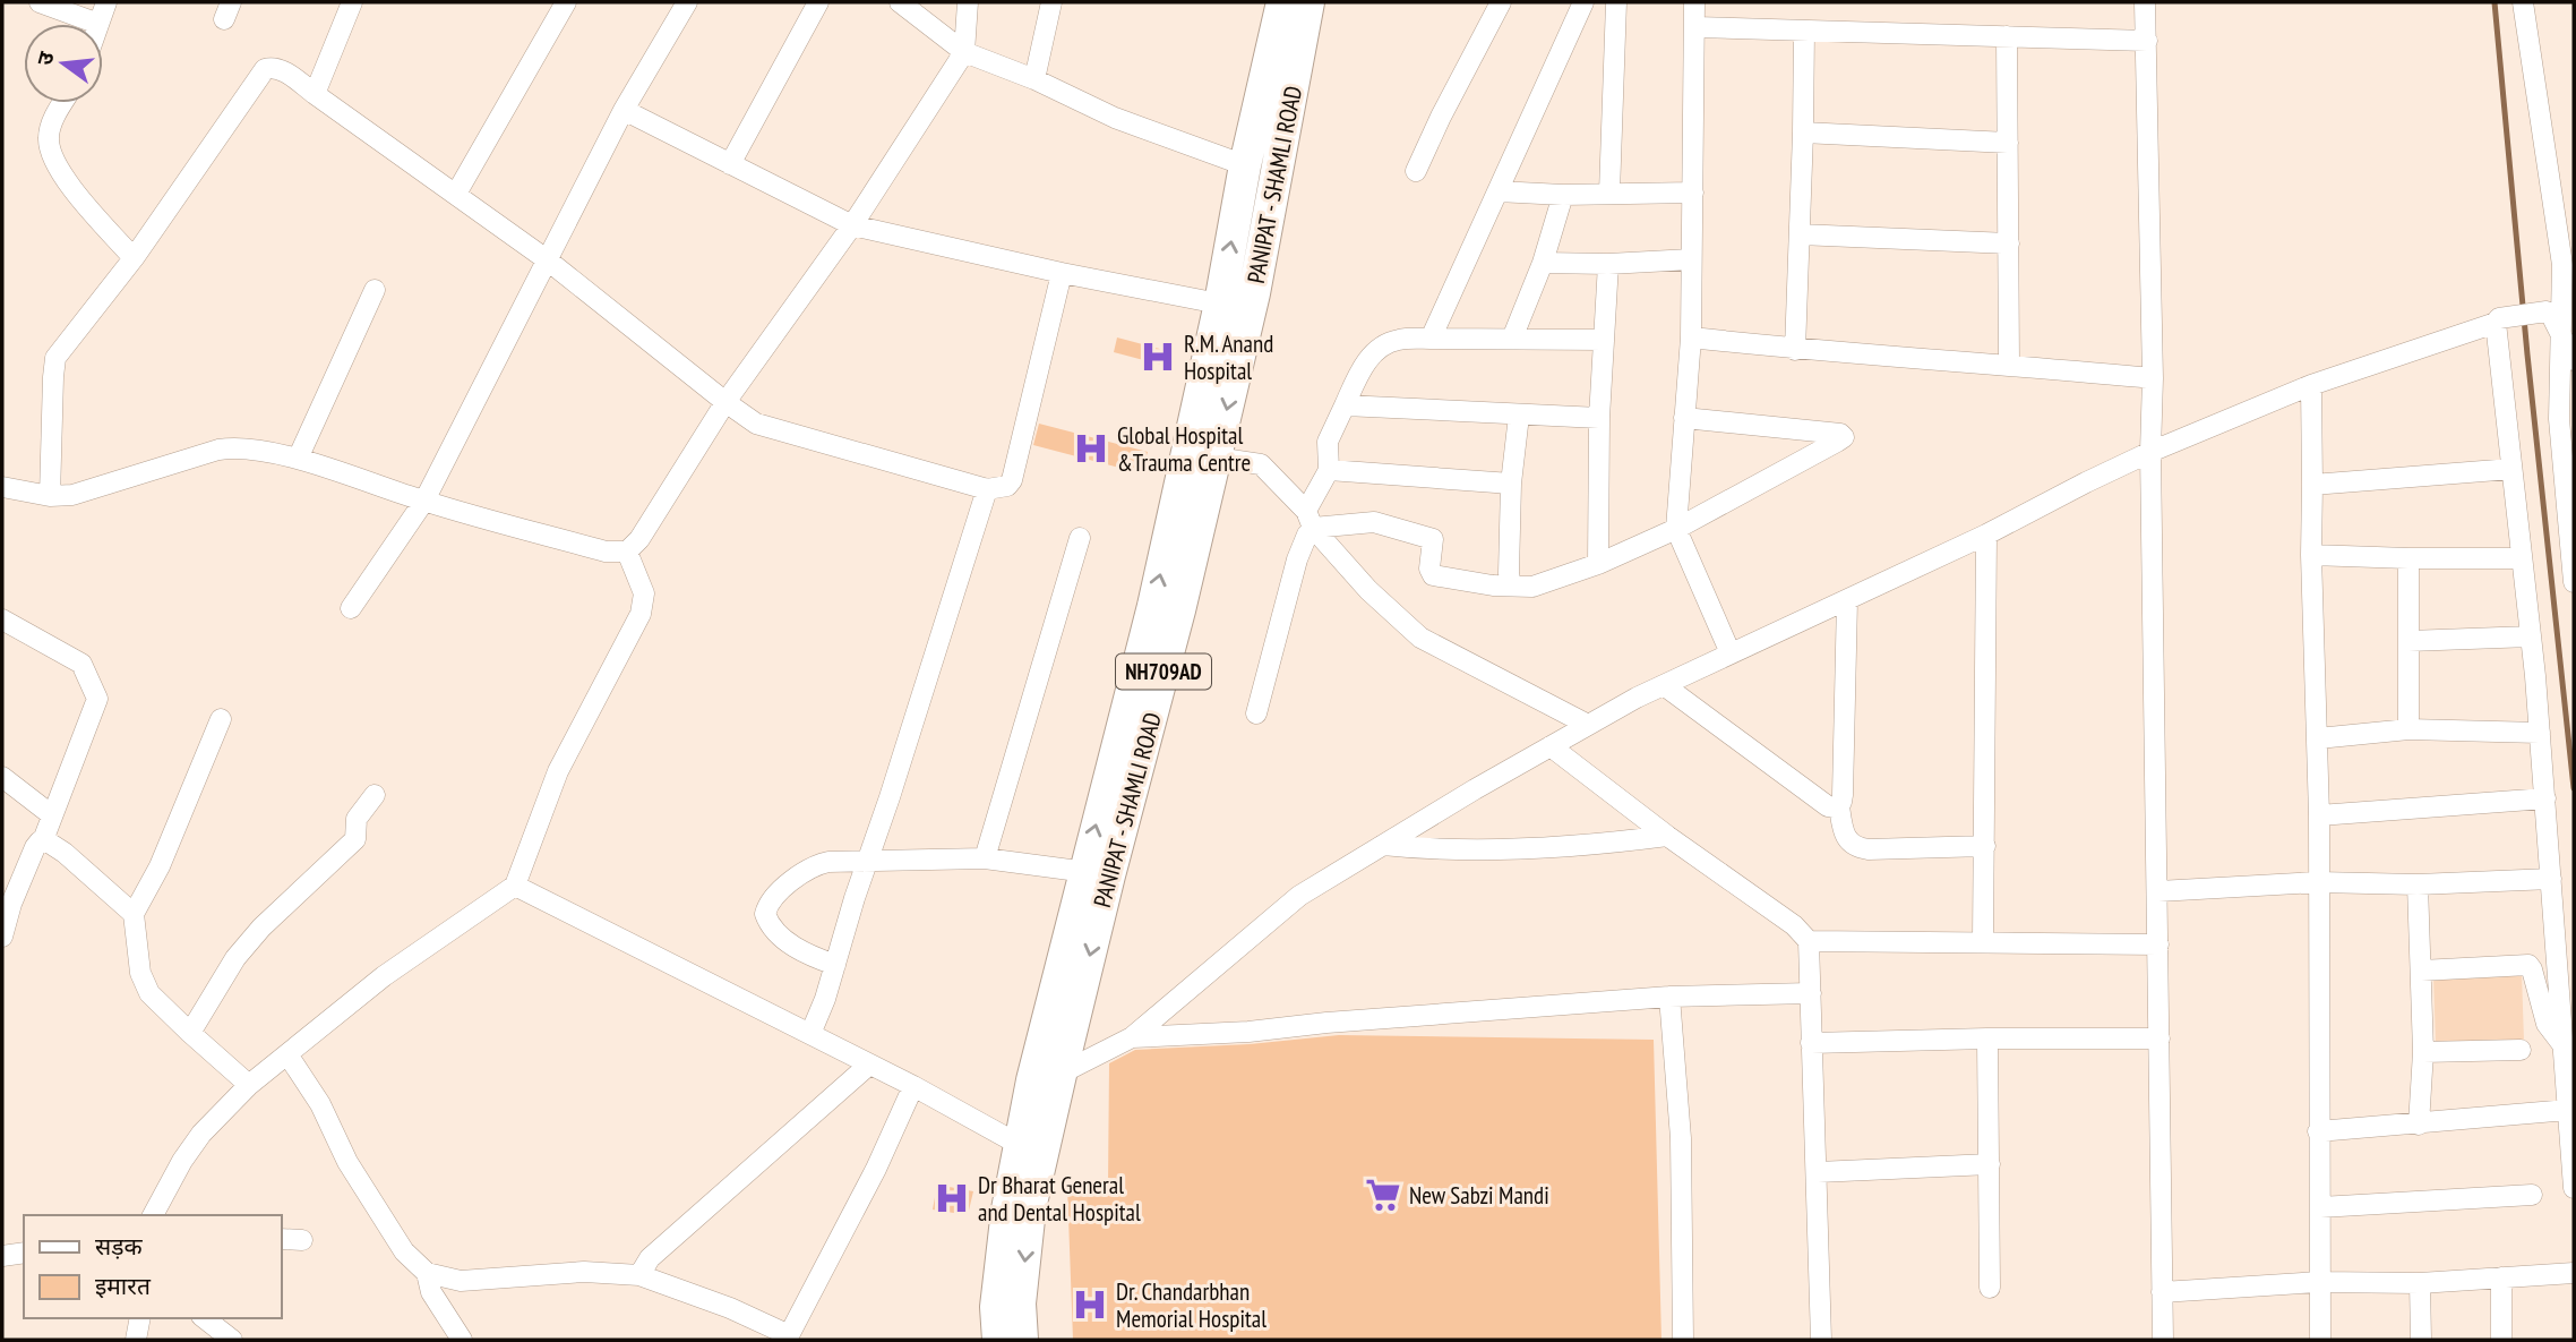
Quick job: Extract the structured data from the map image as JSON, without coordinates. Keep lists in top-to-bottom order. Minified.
{"streets":{"highway":["PANIPAT - SHAMLI ROAD","NH709AD"]},"places":{"hospital":["R.M. Anand Hospital","Global Hospital &Trauma Centre","Dr Bharat General and Dental Hospital","Dr. Chandarbhan Memorial Hospital"],"supermarket":["New Sabzi Mandi"]},"legend":["सड़क","इमारत"],"north":"left"}
